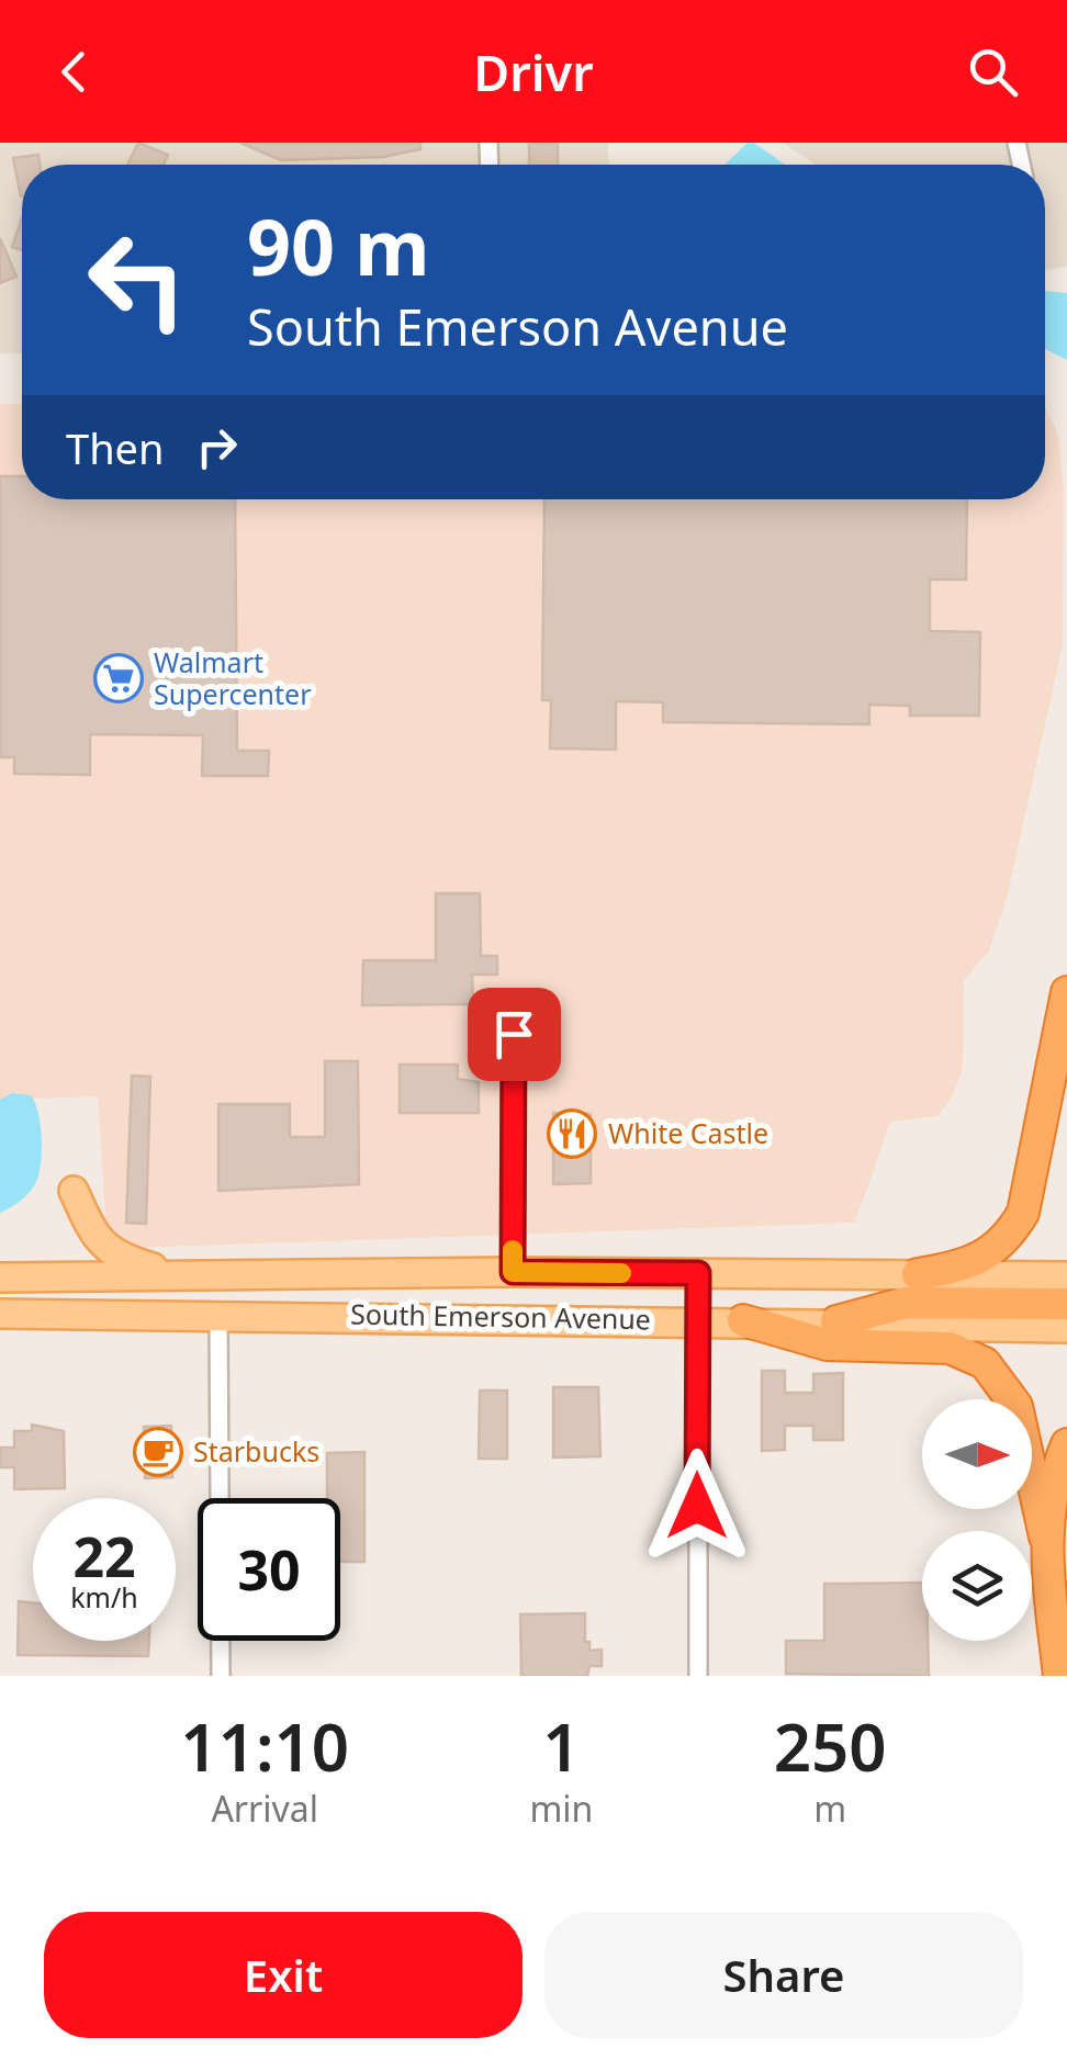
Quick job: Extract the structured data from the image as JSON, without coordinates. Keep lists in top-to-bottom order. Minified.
{"streets":{"main road":["South Emerson Avenue"]},"places":{"supermarket":["Walmart Supercenter"],"restaurant":["White Castle"],"cafe":["Starbucks"]},"north":"right","page":{"header":"Drivr","turn":["90 m","South Emerson Avenue"],"then":"Then","speed":"22 km/h","limit":"30","eta":["11:10","Arrival","1","min","250","m"],"buttons":["Exit","Share"]}}
